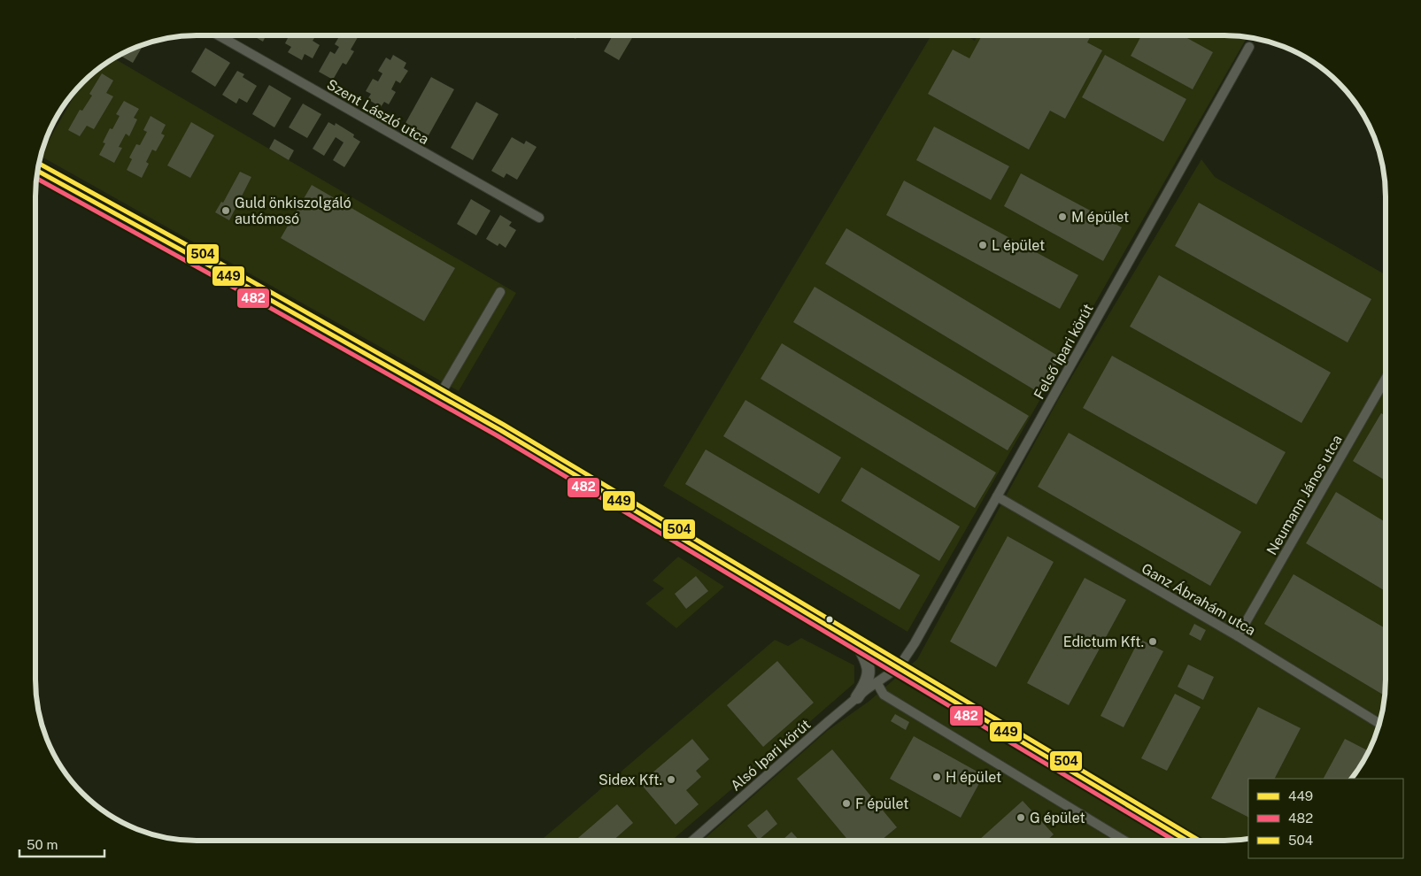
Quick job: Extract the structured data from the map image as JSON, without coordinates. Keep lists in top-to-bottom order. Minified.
{"streets":{"street":["Szent László utca","Felső Ipari körút","Neumann János utca","Ganz Ábrahám utca","Alsó Ipari körút"]},"crossings":[["Felső Ipari körút","Ganz Ábrahám utca"],["Felső Ipari körút","Alsó Ipari körút"],["Neumann János utca","Ganz Ábrahám utca"]],"places":["Guld önkiszolgáló autómosó","M épület","L épület","Edictum Kft.","H épület","Sidex Kft.","F épület","G épület"],"lines":["transit line 504","transit line 449","transit line 482"],"legend":["449","482","504"],"scale_bar":"50 m"}
